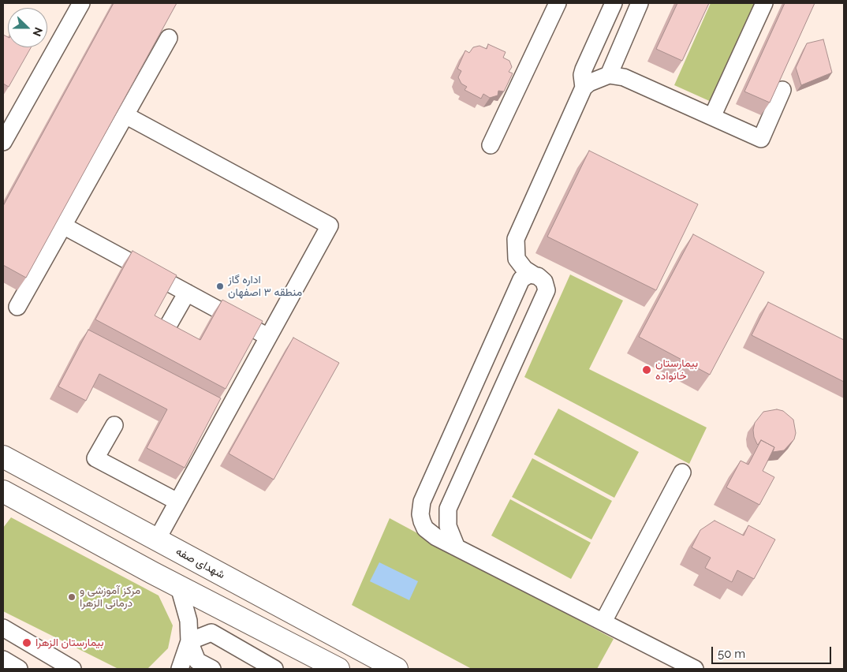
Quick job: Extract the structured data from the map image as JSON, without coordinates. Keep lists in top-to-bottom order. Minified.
{"streets":{"main road":["شهدای صفه"]},"places":["اداره گاز منطقه ۳ اصفهان","بیمارستان خانواده","مرکز آموزشی و درمانی الزهرا","بیمارستان الزهرا"],"scale_bar":"50 m","north":"right"}
